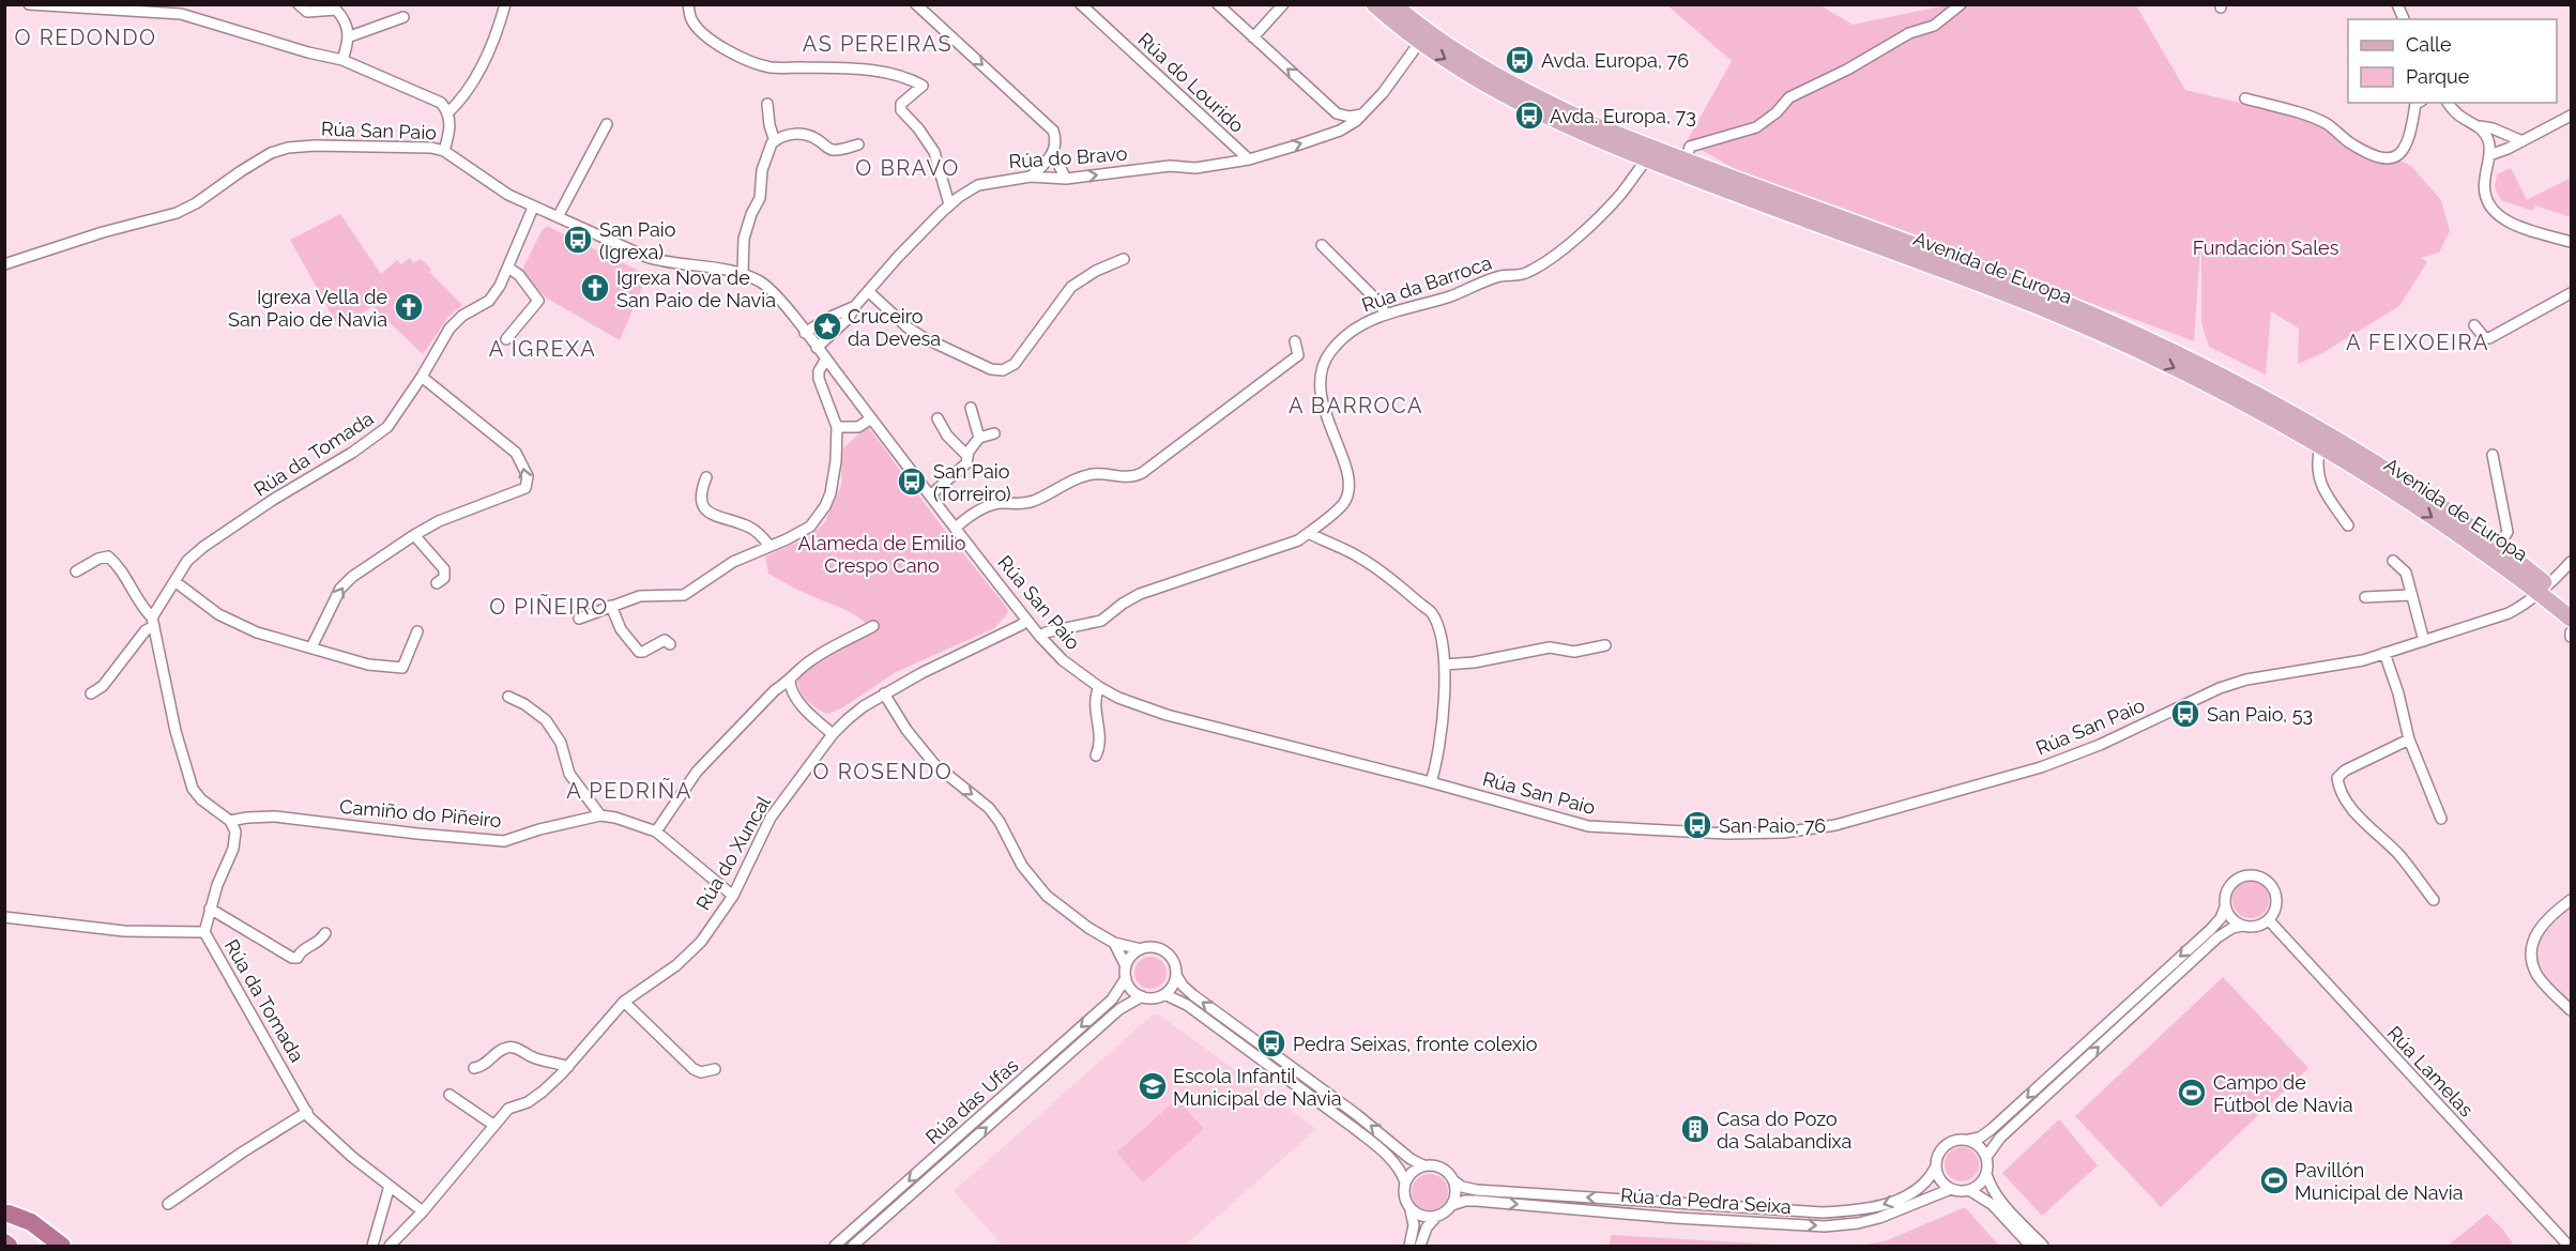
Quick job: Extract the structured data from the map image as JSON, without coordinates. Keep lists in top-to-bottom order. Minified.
{"streets":{"main road":["Avenida de Europa"],"street":["Rúa do Lourido","Rúa San Paio","Rúa do Bravo","Rúa da Barroca","Rúa da Tomada","Camiño do Piñeiro","Rúa do Xuncal","Rúa Lamelas","Rúa das Ufas","Rúa da Pedra Seixa"]},"crossings":[["Rúa do Lourido","Rúa do Bravo"],["Rúa San Paio","Rúa do Bravo"],["Rúa San Paio","Avenida de Europa"],["Rúa San Paio","Rúa da Barroca"],["Rúa San Paio","Rúa da Tomada"],["Rúa San Paio","Rúa do Xuncal"],["Rúa do Bravo","Avenida de Europa"],["Avenida de Europa","Rúa da Barroca"],["Rúa da Tomada","Camiño do Piñeiro"],["Rúa da Tomada","Rúa do Xuncal"],["Camiño do Piñeiro","Rúa do Xuncal"],["Rúa Lamelas","Rúa da Pedra Seixa"]],"districts":["O REDONDO","AS PEREIRAS","O BRAVO","A FEIXOEIRA","A IGREXA","A BARROCA","O PIÑEIRO","O ROSENDO","A PEDRIÑA"],"parks":["Fundación Sales","Alameda de Emilio Crespo Cano"],"places":{"bus stop":["Avda. Europa, 76","Avda. Europa, 73","San Paio (Igrexa)","San Paio (Torreiro)","San Paio, 53","San Paio, 76","Pedra Seixas, fronte colexio"],"church":["Igrexa Nova de San Paio de Navia","Igrexa Vella de San Paio de Navia"],"place":["Cruceiro da Devesa"],"school or university":["Escola Infantil Municipal de Navia"],"sports":["Campo de Fútbol de Navia","Pavillón Municipal de Navia"],"building":["Casa do Pozo da Salabandixa"]},"legend":["Calle","Parque"]}
